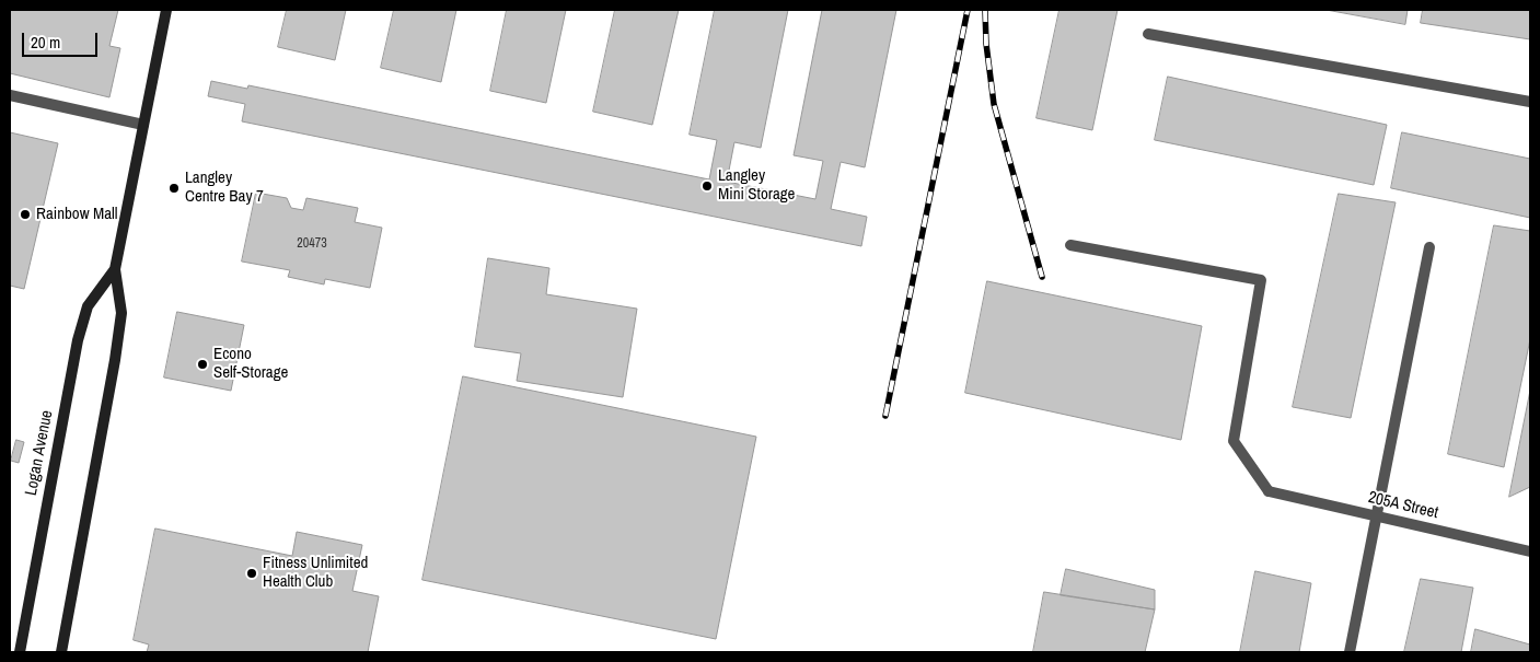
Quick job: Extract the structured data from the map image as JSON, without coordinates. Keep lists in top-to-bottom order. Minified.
{"streets":{"main road":["Logan Avenue"],"street":["205A Street"]},"places":["Langley Mini Storage","Langley Centre Bay 7","Rainbow Mall","Econo Self-Storage","Fitness Unlimited Health Club"],"house_numbers":["20473"],"scale_bar":"20 m"}
